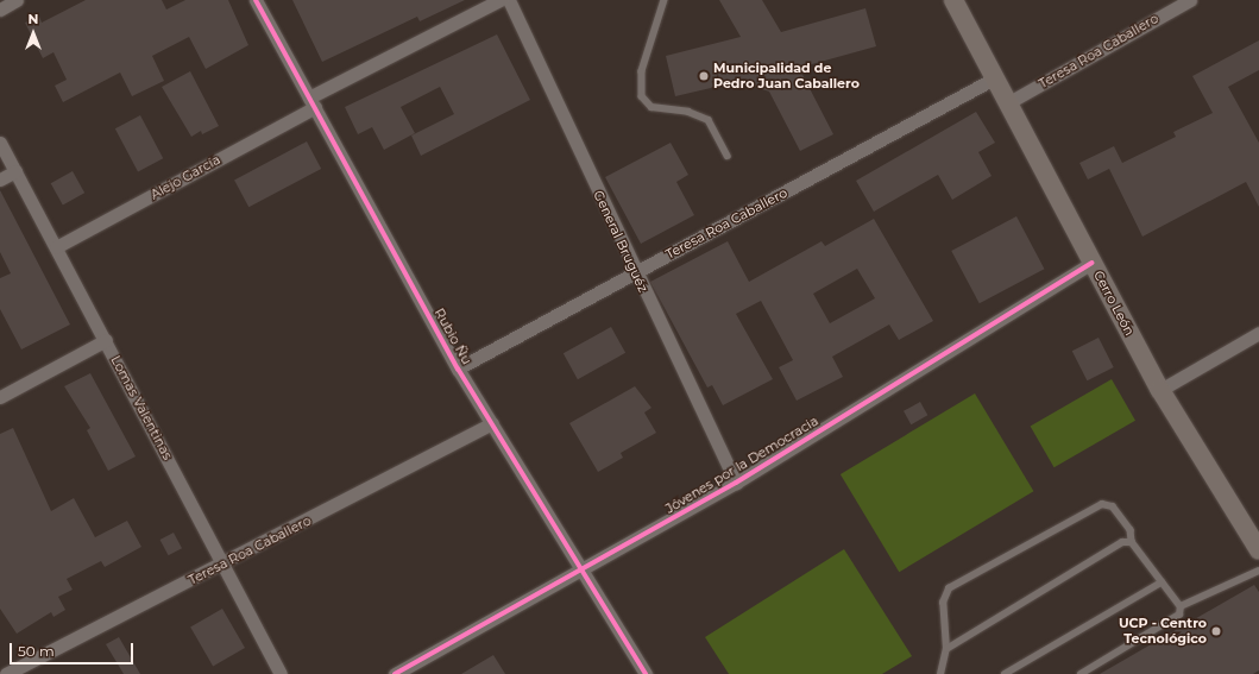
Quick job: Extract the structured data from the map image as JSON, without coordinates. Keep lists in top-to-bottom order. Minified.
{"streets":{"street":["Teresa Roa Caballero","Alejo García","General Bruguéz","Cerro León","Rubio Ñu","Lomas Valentinas","Jóvenes por la Democracia"]},"crossings":[["Teresa Roa Caballero","General Bruguéz"],["Teresa Roa Caballero","Cerro León"],["Teresa Roa Caballero","Rubio Ñu"],["Teresa Roa Caballero","Lomas Valentinas"],["Alejo García","Rubio Ñu"],["Alejo García","Lomas Valentinas"],["General Bruguéz","Jóvenes por la Democracia"],["Cerro León","Jóvenes por la Democracia"],["Rubio Ñu","Jóvenes por la Democracia"]],"places":["Municipalidad de Pedro Juan Caballero","UCP - Centro Tecnológico"],"scale_bar":"50 m","north":"top"}
